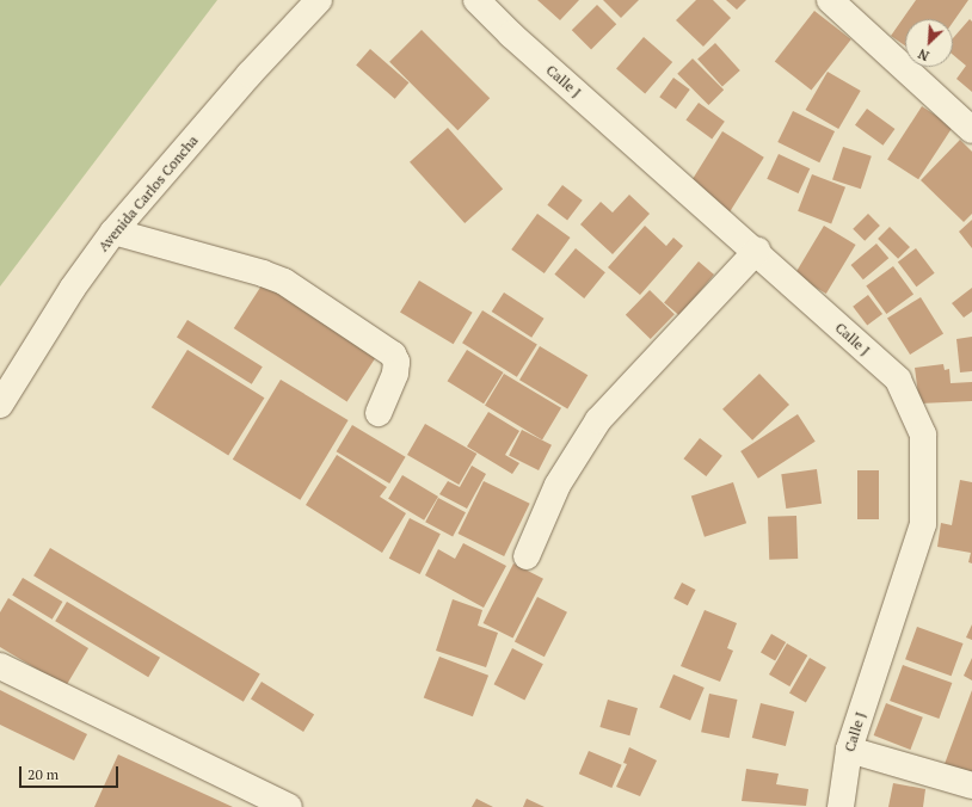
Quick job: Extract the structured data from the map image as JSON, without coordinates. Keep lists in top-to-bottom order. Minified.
{"streets":{"street":["Calle J","Avenida Carlos Concha"]},"scale_bar":"20 m","north":"bottom left"}
